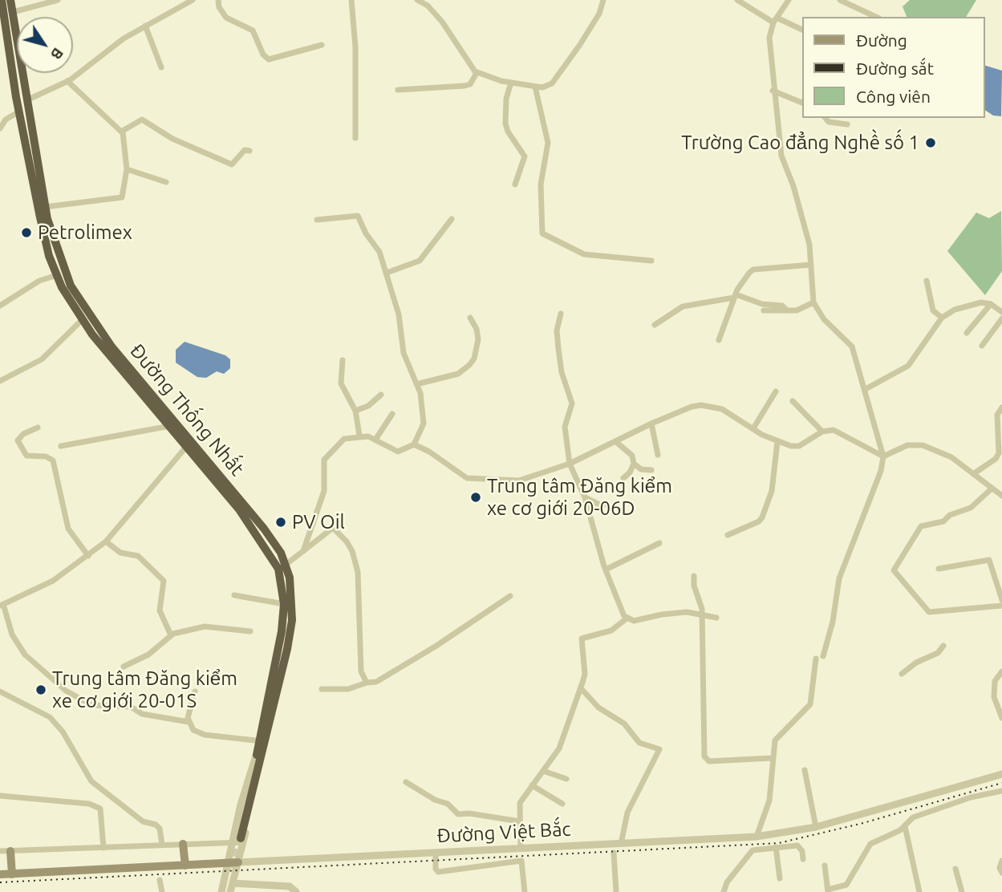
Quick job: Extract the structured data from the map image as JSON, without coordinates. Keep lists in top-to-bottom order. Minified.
{"streets":{"highway":["Đường Thống Nhất"],"main road":["Đường Việt Bắc"]},"places":["Trường Cao đẳng Nghề số 1","Petrolimex","Trung tâm Đăng kiểm xe cơ giới 20-06D","PV Oil","Trung tâm Đăng kiểm xe cơ giới 20-01S"],"legend":["Đường","Đường sắt","Công viên"],"north":"bottom right"}
